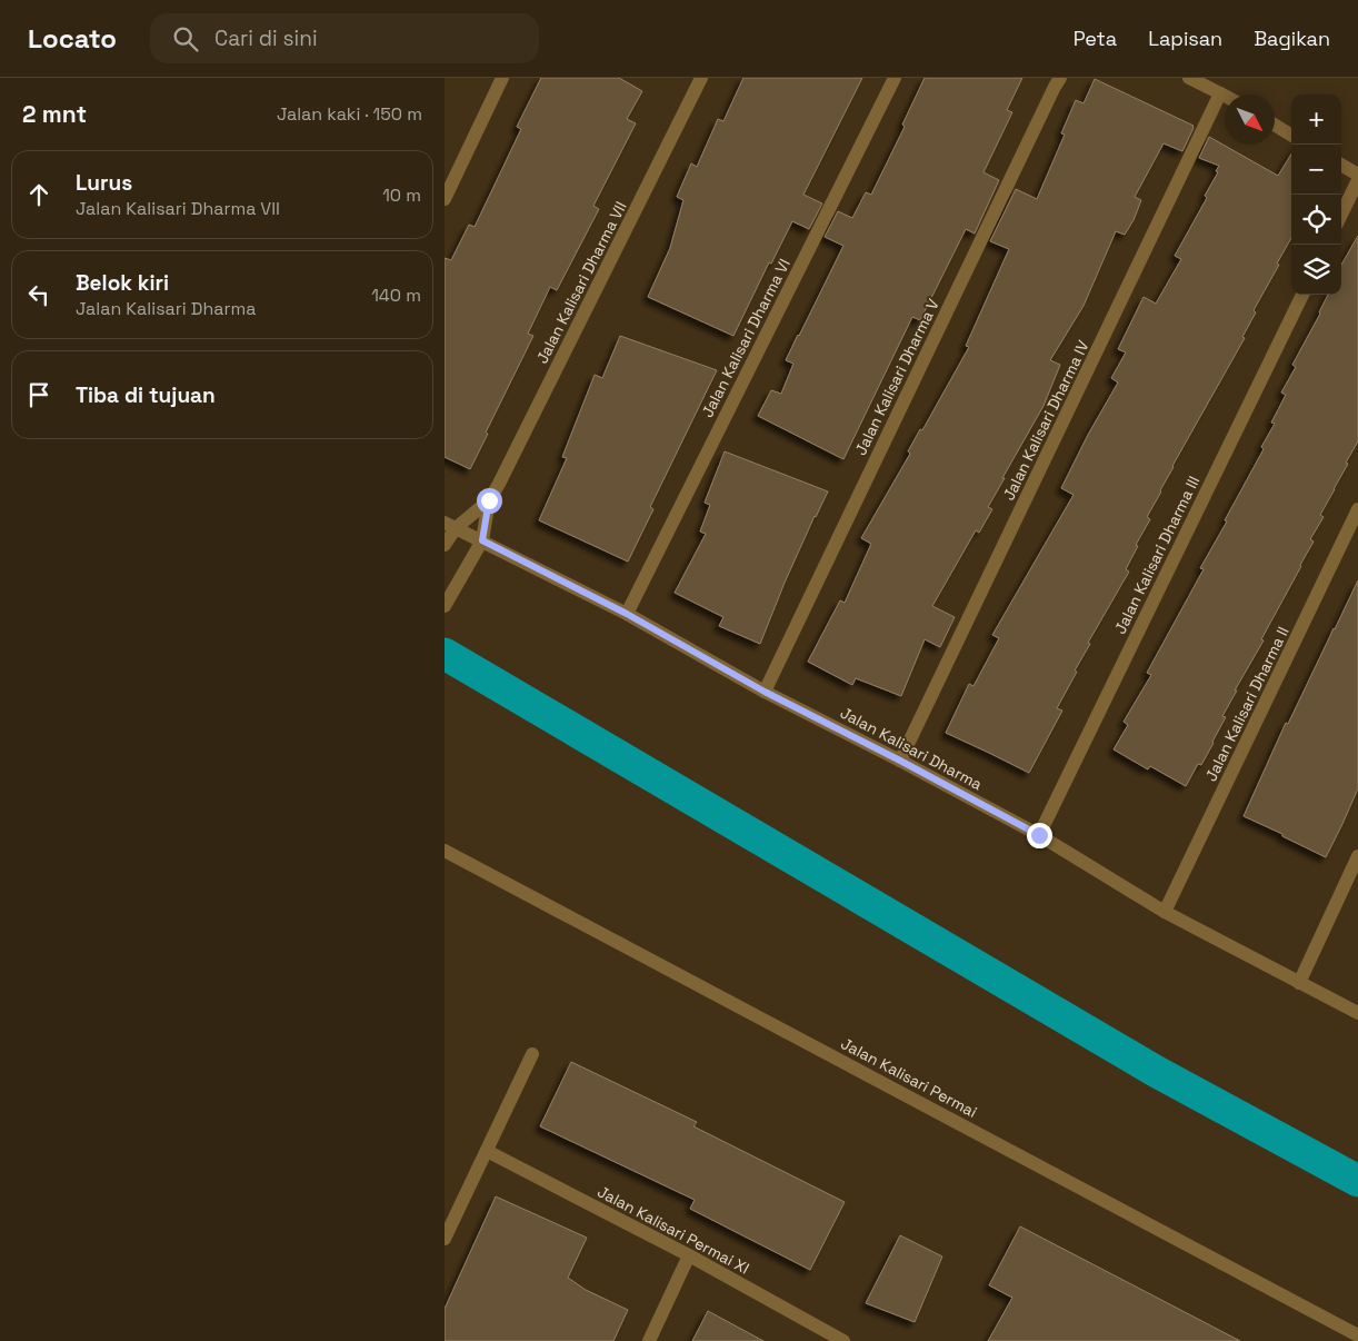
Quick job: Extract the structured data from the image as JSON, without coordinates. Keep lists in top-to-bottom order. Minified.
{"streets":{"street":["Jalan Kalisari Dharma VII","Jalan Kalisari Dharma VI","Jalan Kalisari Dharma V","Jalan Kalisari Dharma IV","Jalan Kalisari Dharma III","Jalan Kalisari Dharma II","Jalan Kalisari Dharma","Jalan Kalisari Permai","Jalan Kalisari Permai XI"]},"crossings":[["Jalan Kalisari Dharma VII","Jalan Kalisari Dharma"],["Jalan Kalisari Dharma VI","Jalan Kalisari Dharma"],["Jalan Kalisari Dharma V","Jalan Kalisari Dharma"],["Jalan Kalisari Dharma IV","Jalan Kalisari Dharma"],["Jalan Kalisari Dharma III","Jalan Kalisari Dharma"],["Jalan Kalisari Dharma II","Jalan Kalisari Dharma"]],"north":"bottom right","page":{"header":"Locato","search":"Cari di sini","nav":["Peta","Lapisan","Bagikan"],"heading":["2 mnt","Jalan kaki · 150 m"],"map_buttons":["+","−"],"list":[["Lurus","Jalan Kalisari Dharma VII","10 m"],["Belok kiri","Jalan Kalisari Dharma","140 m"],"Tiba di tujuan"]}}
